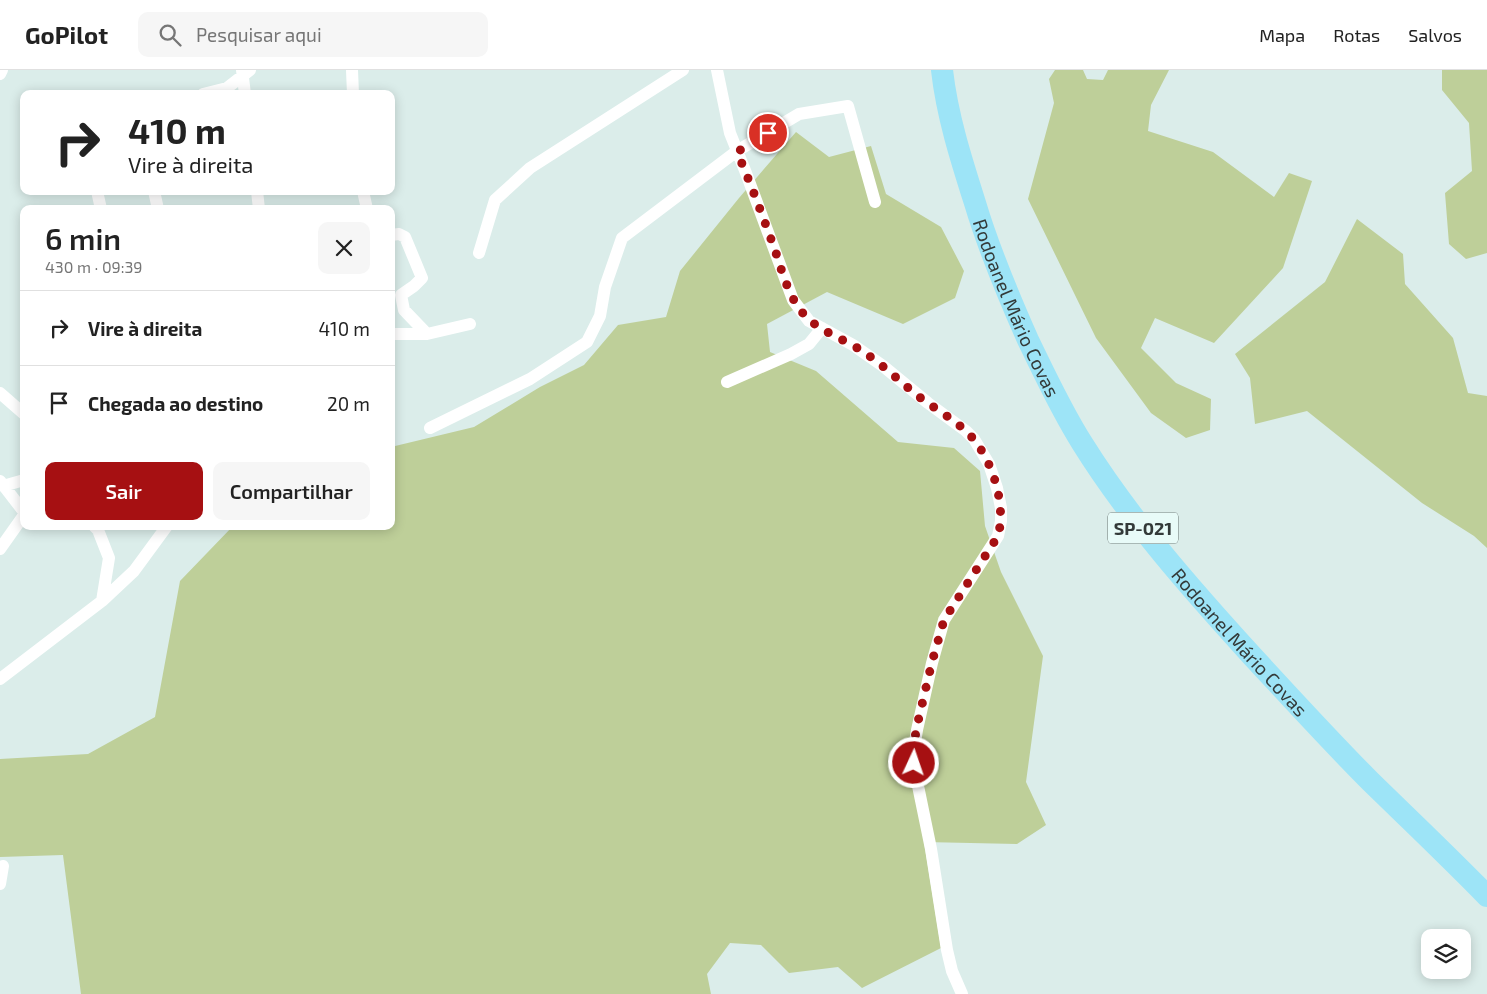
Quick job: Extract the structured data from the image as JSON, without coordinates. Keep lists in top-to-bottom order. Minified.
{"streets":{"highway":["Rodoanel Mário Covas","SP-021"]},"page":{"header":"GoPilot","search":"Pesquisar aqui","nav":["Mapa","Rotas","Salvos"],"turn":["410 m","Vire à direita"],"heading":["6 min","430 m · 09:39"],"list":[{"name":"Vire à direita","value":"410 m"},{"name":"Chegada ao destino","value":"20 m"}],"buttons":["Sair","Compartilhar"]}}
